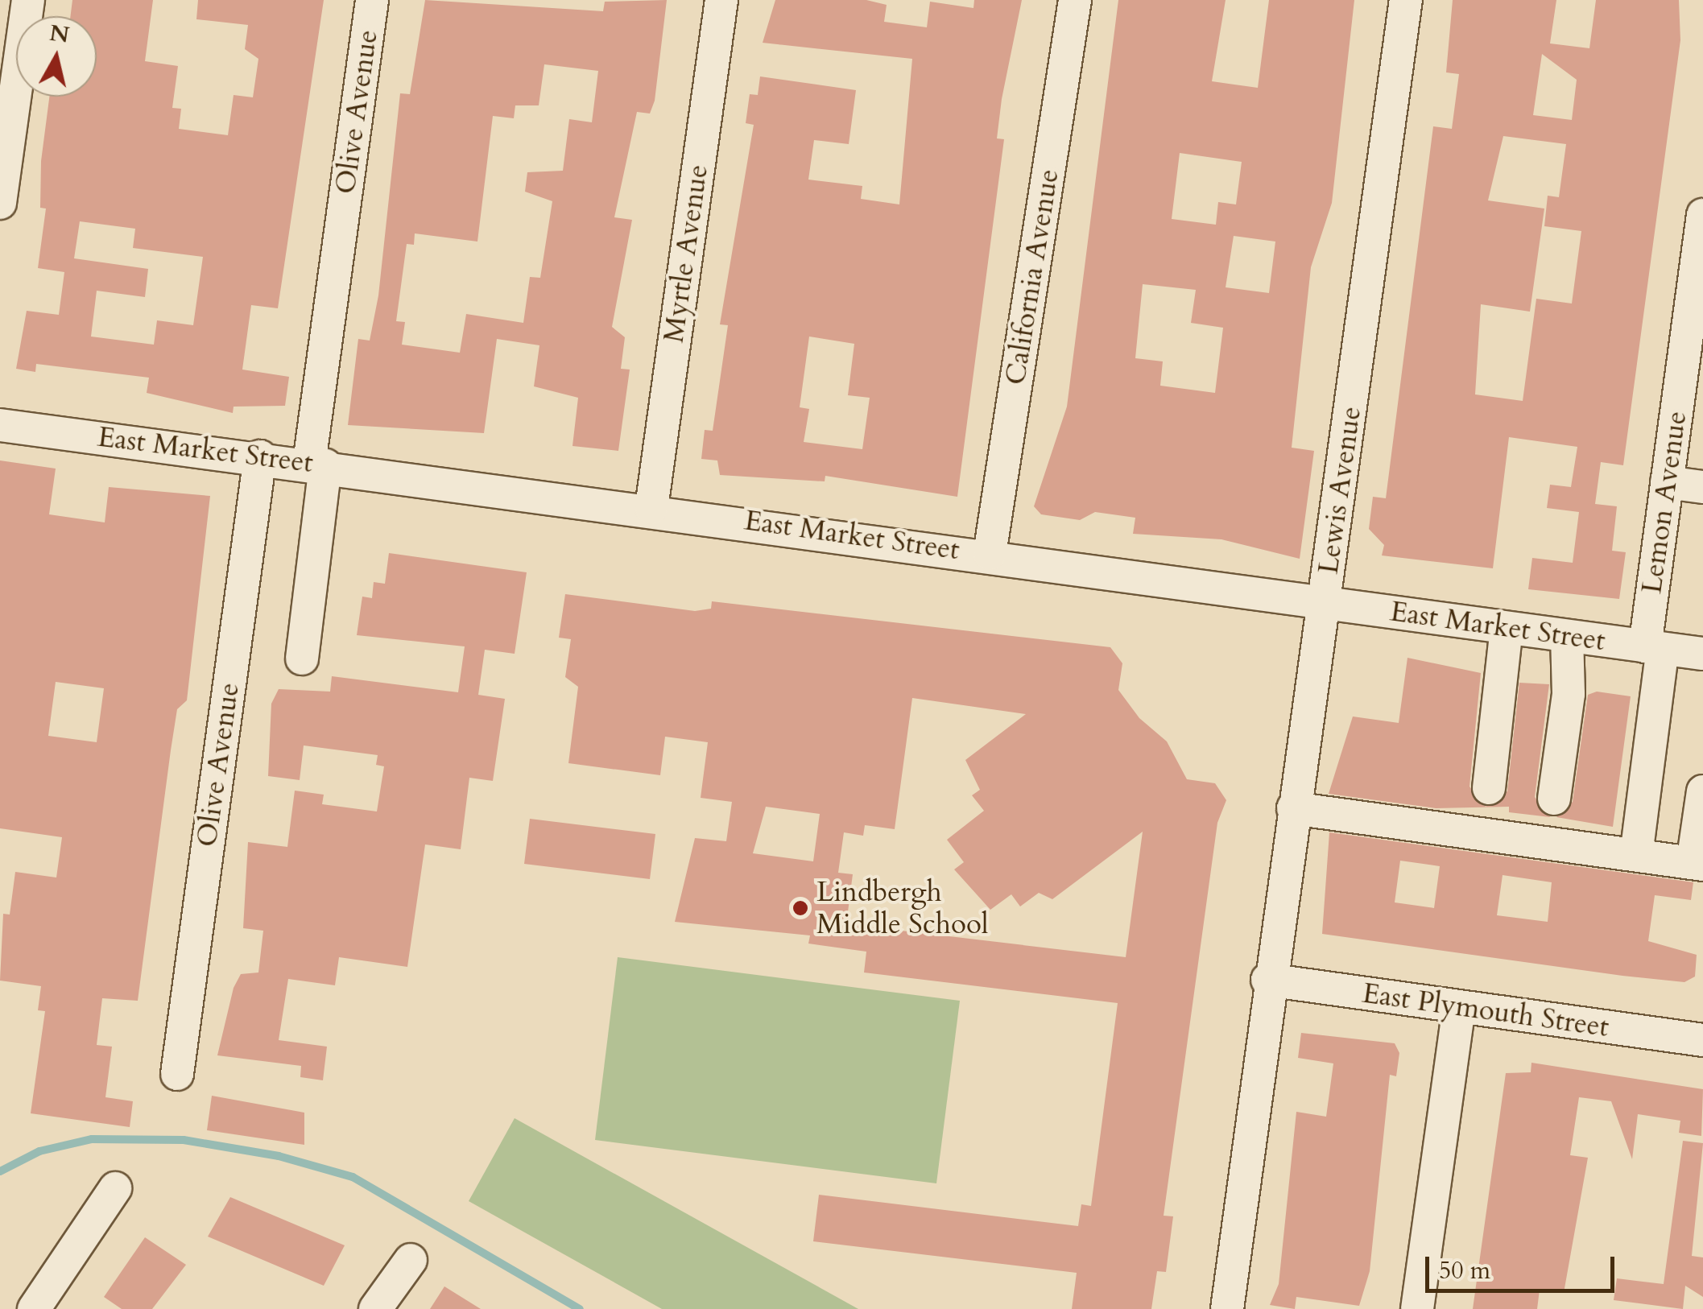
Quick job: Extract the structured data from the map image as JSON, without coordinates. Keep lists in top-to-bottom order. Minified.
{"streets":{"street":["Olive Avenue","Myrtle Avenue","California Avenue","East Market Street","Lewis Avenue","Lemon Avenue","East Plymouth Street"]},"crossings":[["Olive Avenue","East Market Street"],["Myrtle Avenue","East Market Street"],["California Avenue","East Market Street"],["East Market Street","Lewis Avenue"],["East Market Street","Lemon Avenue"],["Lewis Avenue","East Plymouth Street"]],"places":["Lindbergh Middle School"],"scale_bar":"50 m","north":"top"}
